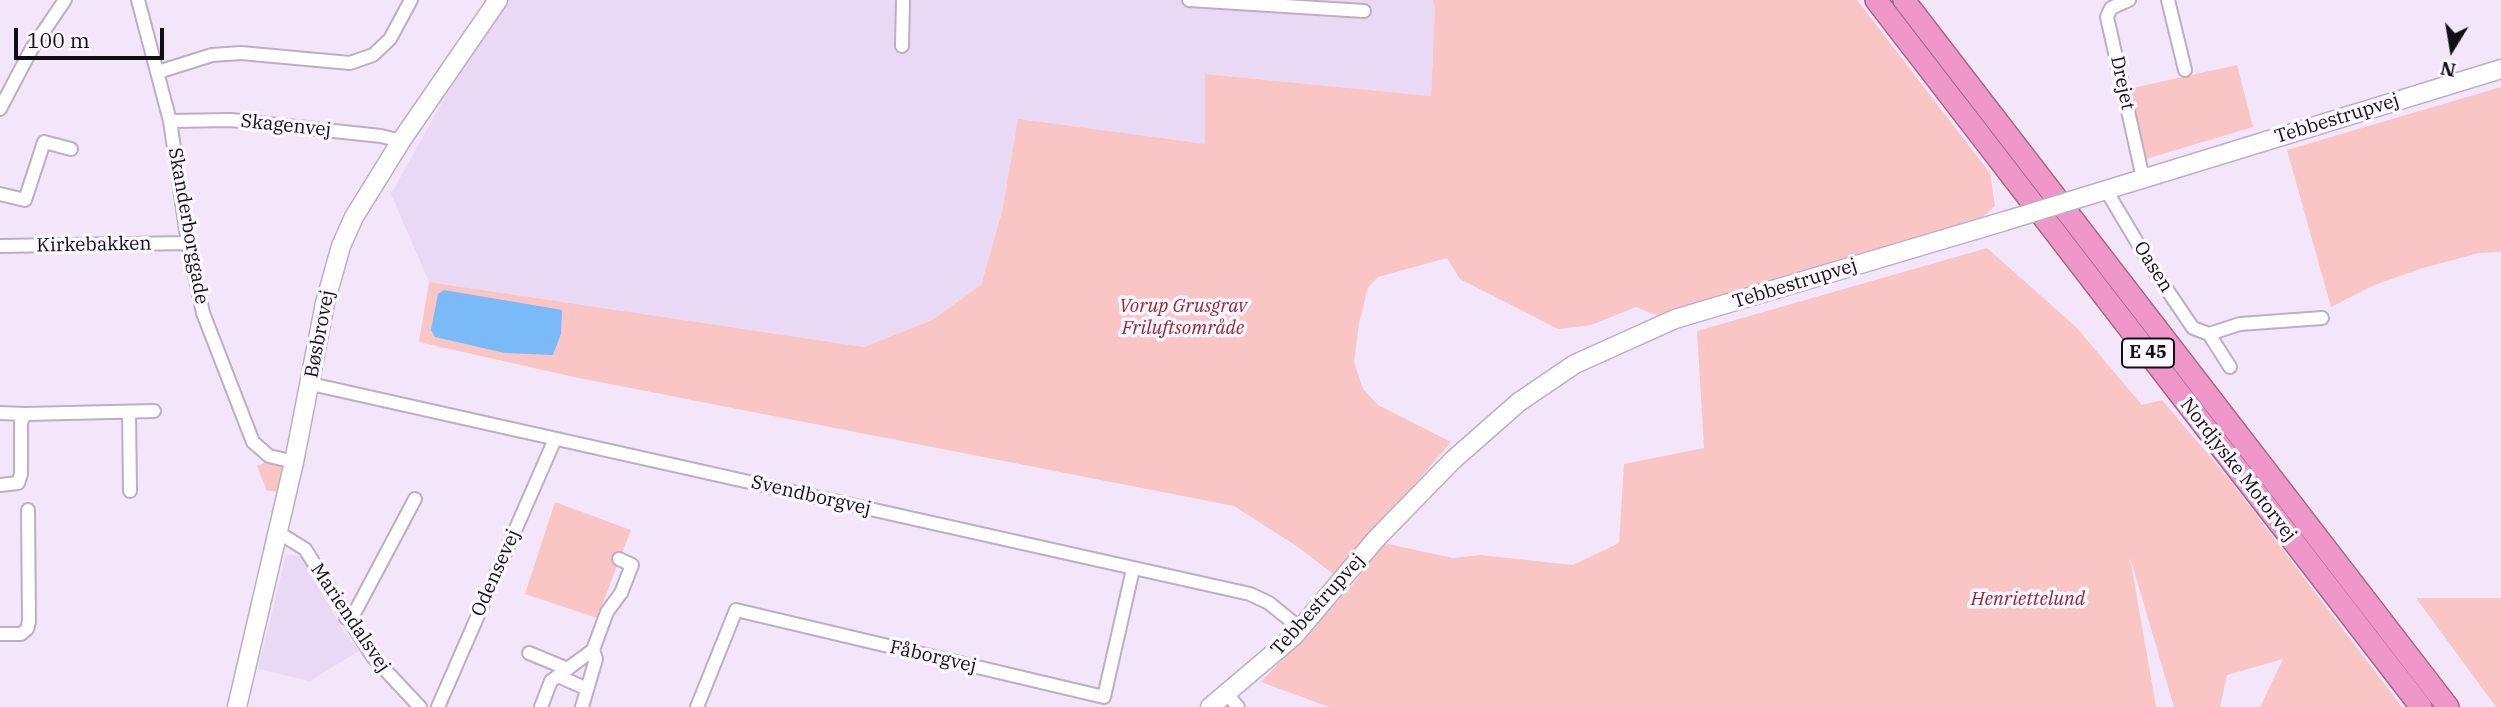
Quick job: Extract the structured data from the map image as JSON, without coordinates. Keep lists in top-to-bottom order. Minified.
{"streets":{"highway":["E 45","Nordjyske Motorvej"],"street":["Drejet","Tebbestrupvej","Skagenvej","Skanderborggade","Kirkebakken","Oasen","Bøsbrovej","Svendborgvej","Odensevej","Mariendalsvej","Fåborgvej"]},"crossings":[["Drejet","Tebbestrupvej"],["Tebbestrupvej","Oasen"],["Tebbestrupvej","Svendborgvej"],["Skagenvej","Skanderborggade"],["Skagenvej","Bøsbrovej"],["Skanderborggade","Kirkebakken"],["Skanderborggade","Bøsbrovej"],["Bøsbrovej","Svendborgvej"],["Bøsbrovej","Mariendalsvej"],["Svendborgvej","Odensevej"],["Svendborgvej","Fåborgvej"]],"parks":["Vorup Grusgrav Friluftsområde","Henriettelund"],"scale_bar":"100 m","north":"bottom"}
